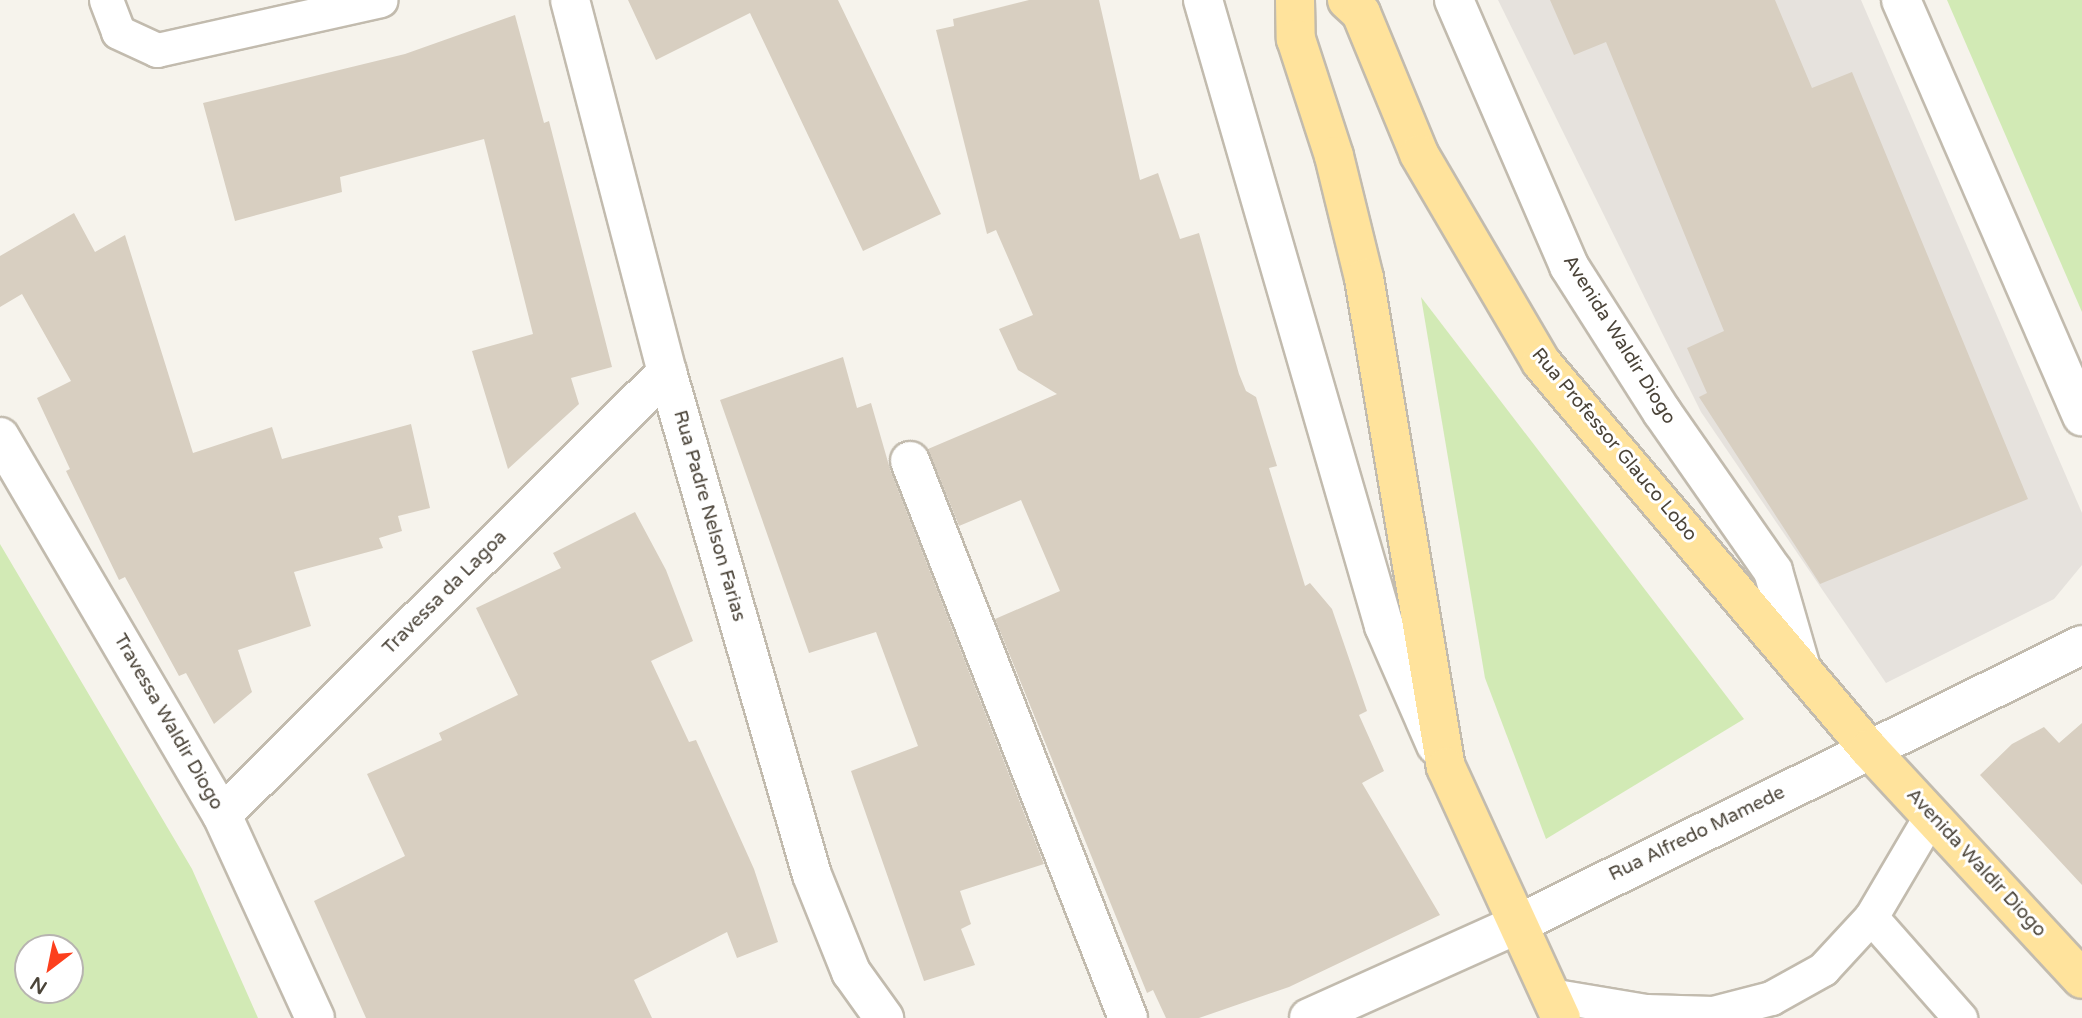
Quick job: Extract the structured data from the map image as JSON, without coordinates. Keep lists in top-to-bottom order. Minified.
{"streets":{"main road":["Avenida Waldir Diogo","Rua Professor Glauco Lobo"],"street":["Rua Padre Nelson Farias","Travessa da Lagoa","Travessa Waldir Diogo","Rua Alfredo Mamede"]},"crossings":[["Avenida Waldir Diogo","Rua Professor Glauco Lobo"],["Avenida Waldir Diogo","Rua Alfredo Mamede"],["Rua Professor Glauco Lobo","Rua Alfredo Mamede"],["Rua Padre Nelson Farias","Travessa da Lagoa"],["Travessa da Lagoa","Travessa Waldir Diogo"]],"north":"bottom left"}
